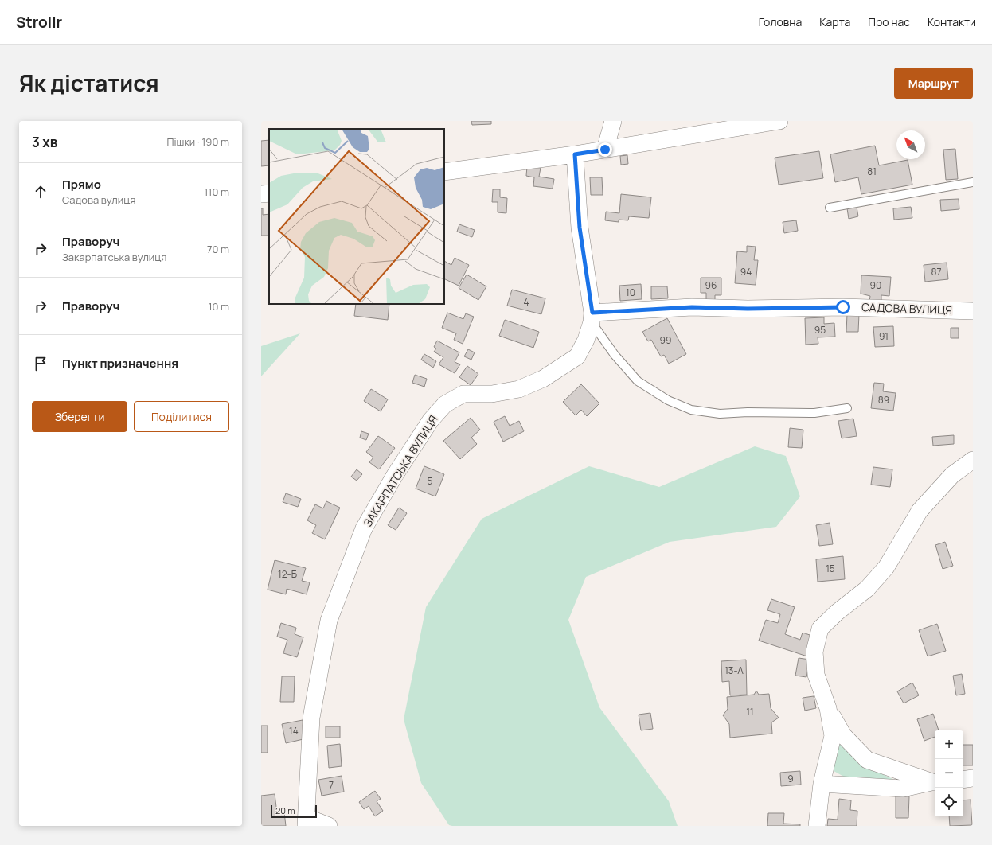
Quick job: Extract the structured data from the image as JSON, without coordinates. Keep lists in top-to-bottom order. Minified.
{"streets":{"street":["САДОВА ВУЛИЦЯ","ЗАКАРПАТСЬКА ВУЛИЦЯ"]},"crossings":[["САДОВА ВУЛИЦЯ","ЗАКАРПАТСЬКА ВУЛИЦЯ"]],"house_numbers":["81","94","87","96","90","10","4","95","91","99","89","5","15","12-Б","13-А","11","14","9","7"],"scale_bar":"20 m","north":"top left","page":{"header":"Strollr","nav":["Головна","Карта","Про нас","Контакти"],"title":"Як дістатися","buttons":["Маршрут",["Зберегти","Поділитися"]],"heading":["3 хв","Пішки · 190 m"],"list":[["Прямо","Садова вулиця","110 m"],["Праворуч","Закарпатська вулиця","70 m"],["Праворуч","10 m"],"Пункт призначення"],"map_buttons":["+","−"],"scale":"20 m"}}
